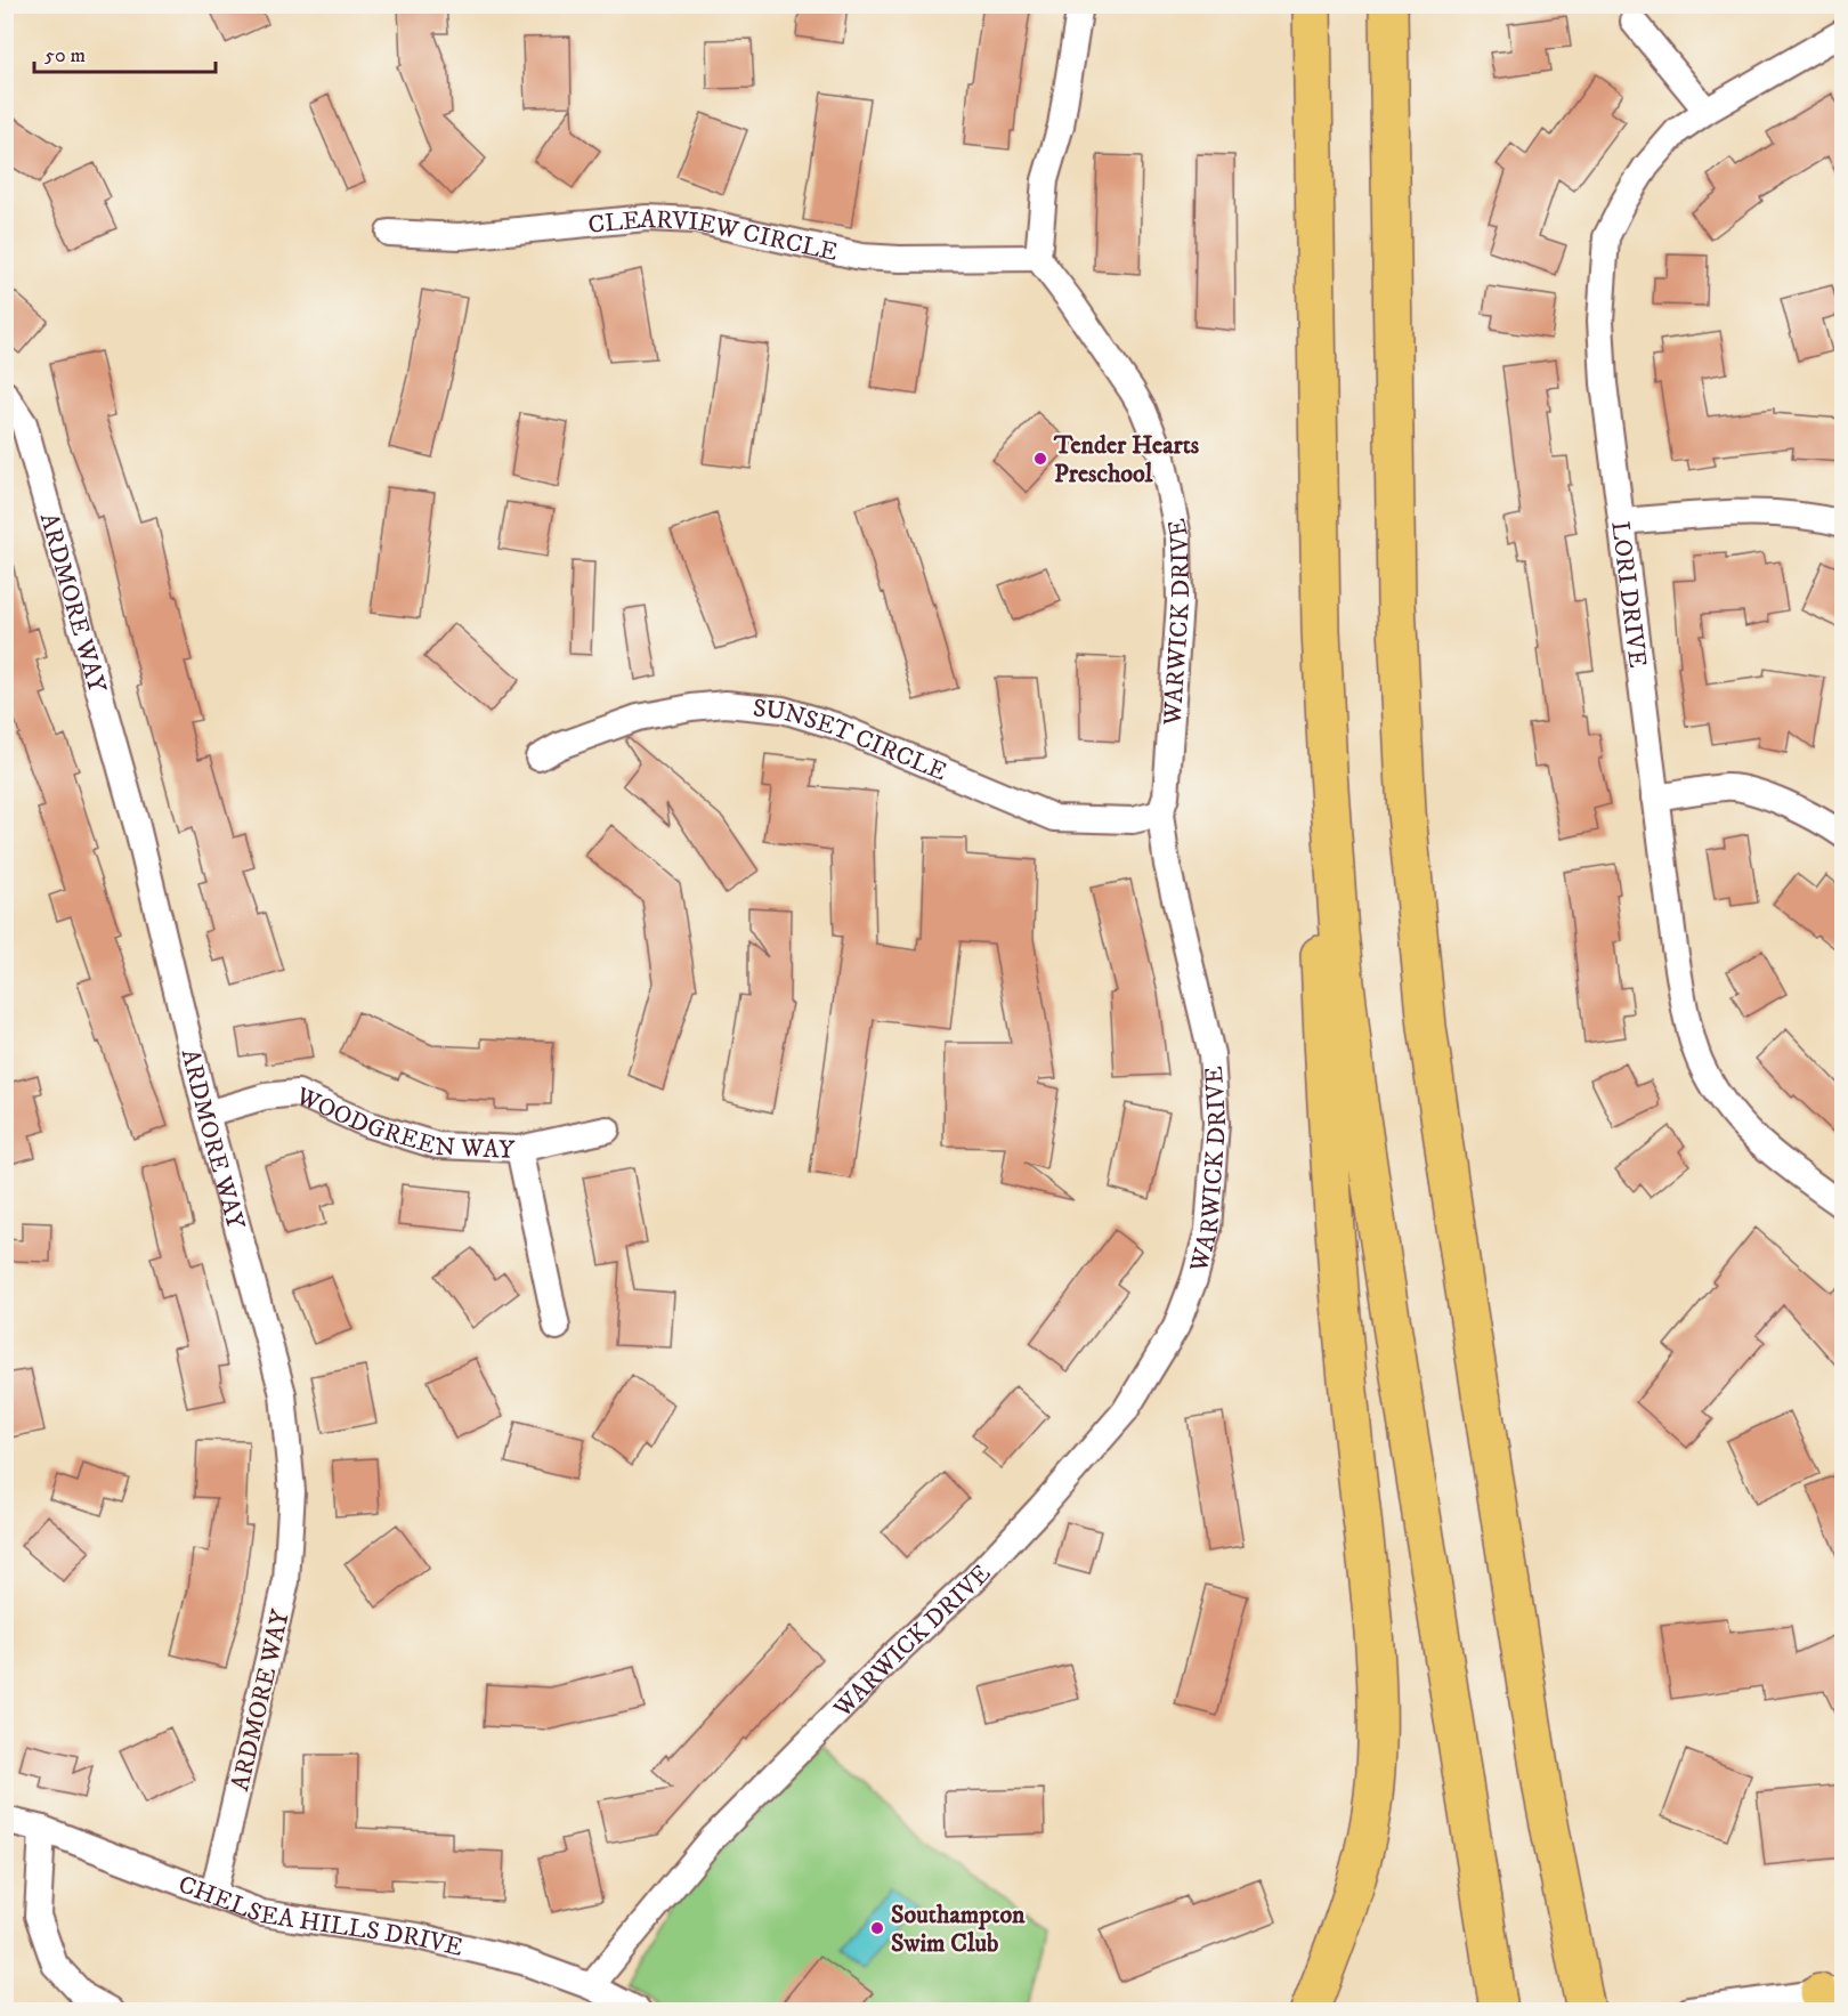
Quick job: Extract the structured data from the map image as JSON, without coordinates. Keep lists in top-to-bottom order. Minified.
{"streets":{"street":["CLEARVIEW CIRCLE","LORI DRIVE","ARDMORE WAY","WARWICK DRIVE","SUNSET CIRCLE","WOODGREEN WAY","CHELSEA HILLS DRIVE"]},"crossings":[["CLEARVIEW CIRCLE","WARWICK DRIVE"],["ARDMORE WAY","WOODGREEN WAY"],["ARDMORE WAY","CHELSEA HILLS DRIVE"],["WARWICK DRIVE","SUNSET CIRCLE"],["WARWICK DRIVE","CHELSEA HILLS DRIVE"]],"places":["Tender Hearts Preschool","Southampton Swim Club"],"scale_bar":"50 m"}
